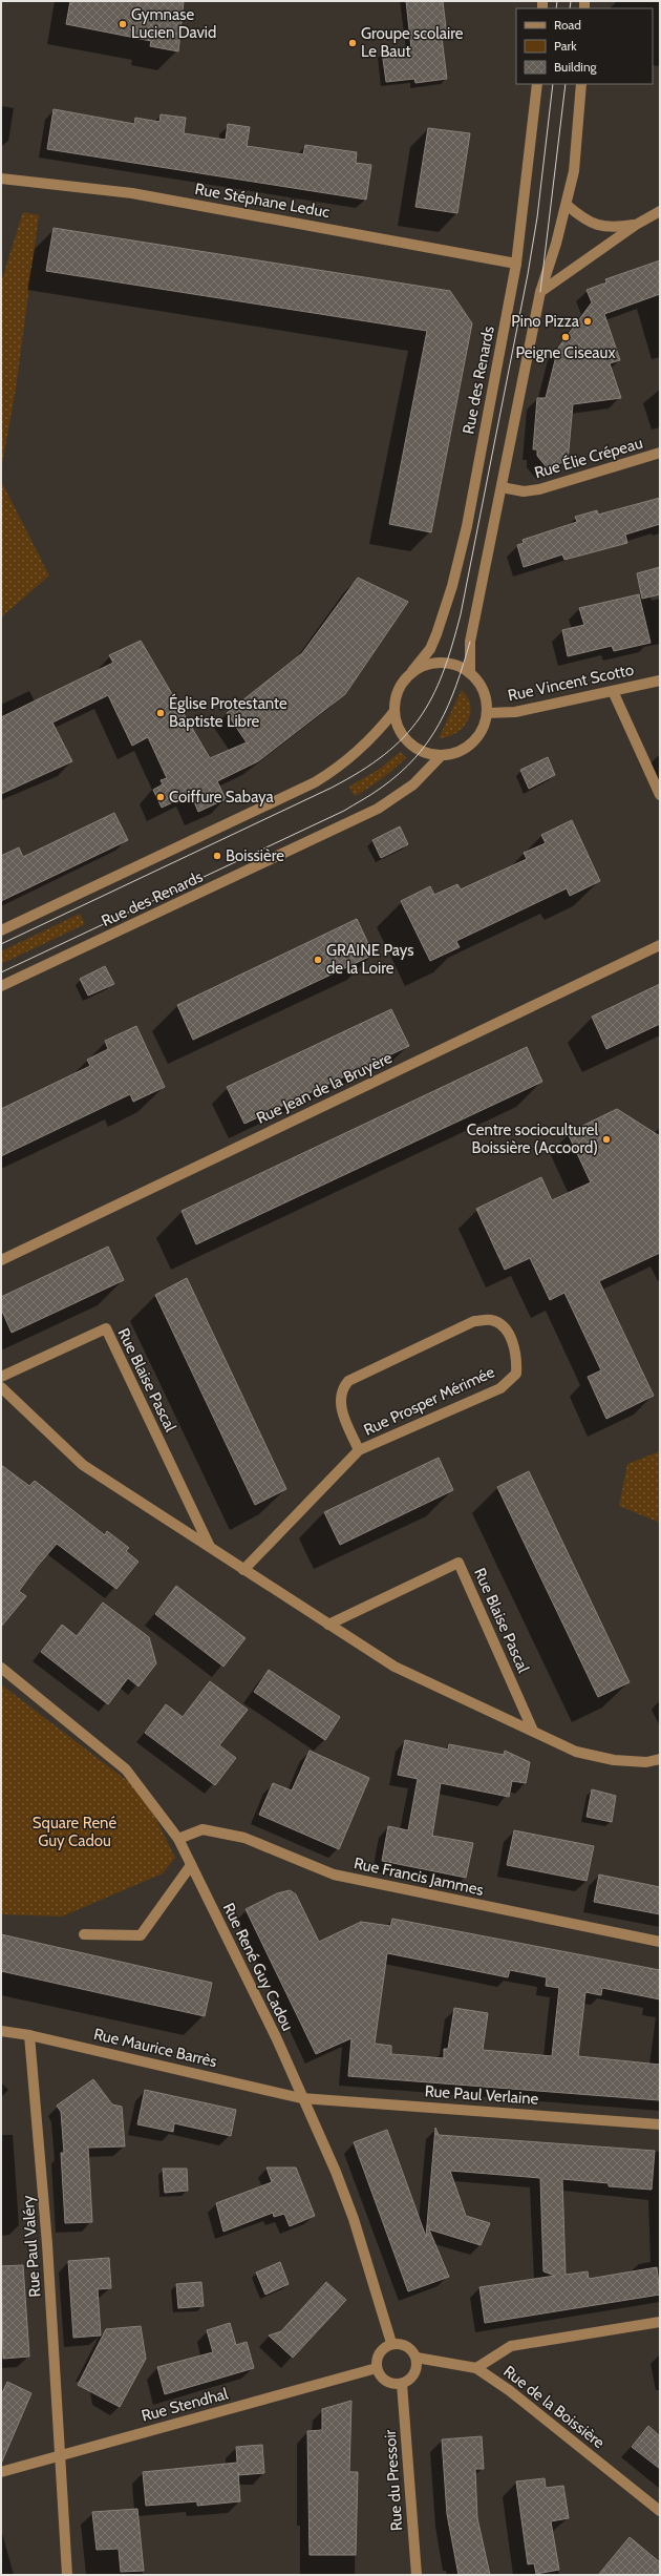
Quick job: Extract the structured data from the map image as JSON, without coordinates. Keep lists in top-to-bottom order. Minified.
{"streets":{"street":["Rue Stéphane Leduc","Rue des Renards","Rue Élie Crépeau","Rue Vincent Scotto","Rue Jean de la Bruyère","Rue Blaise Pascal","Rue Prosper Mérimée","Rue Francis Jammes","Rue René Guy Cadou","Rue Maurice Barrès","Rue Paul Verlaine","Rue Paul Valéry","Rue Stendhal","Rue de la Boissière","Rue du Pressoir"]},"crossings":[["Rue Stéphane Leduc","Rue des Renards"],["Rue des Renards","Rue Vincent Scotto"],["Rue Francis Jammes","Rue René Guy Cadou"],["Rue René Guy Cadou","Rue Maurice Barrès"],["Rue René Guy Cadou","Rue Paul Verlaine"],["Rue René Guy Cadou","Rue Stendhal"],["Rue René Guy Cadou","Rue de la Boissière"],["Rue René Guy Cadou","Rue du Pressoir"],["Rue Maurice Barrès","Rue Paul Verlaine"],["Rue Maurice Barrès","Rue Paul Valéry"],["Rue Paul Valéry","Rue Stendhal"],["Rue Stendhal","Rue de la Boissière"],["Rue Stendhal","Rue du Pressoir"],["Rue de la Boissière","Rue du Pressoir"]],"parks":["Square René Guy Cadou"],"places":["Gymnase Lucien David","Groupe scolaire Le Baut","Pino Pizza","Peigne Ciseaux","Église Protestante Baptiste Libre","Coiffure Sabaya","Boissière","GRAINE Pays de la Loire","Centre socioculturel Boissière (Accoord)"],"legend":["Road","Park","Building"]}
